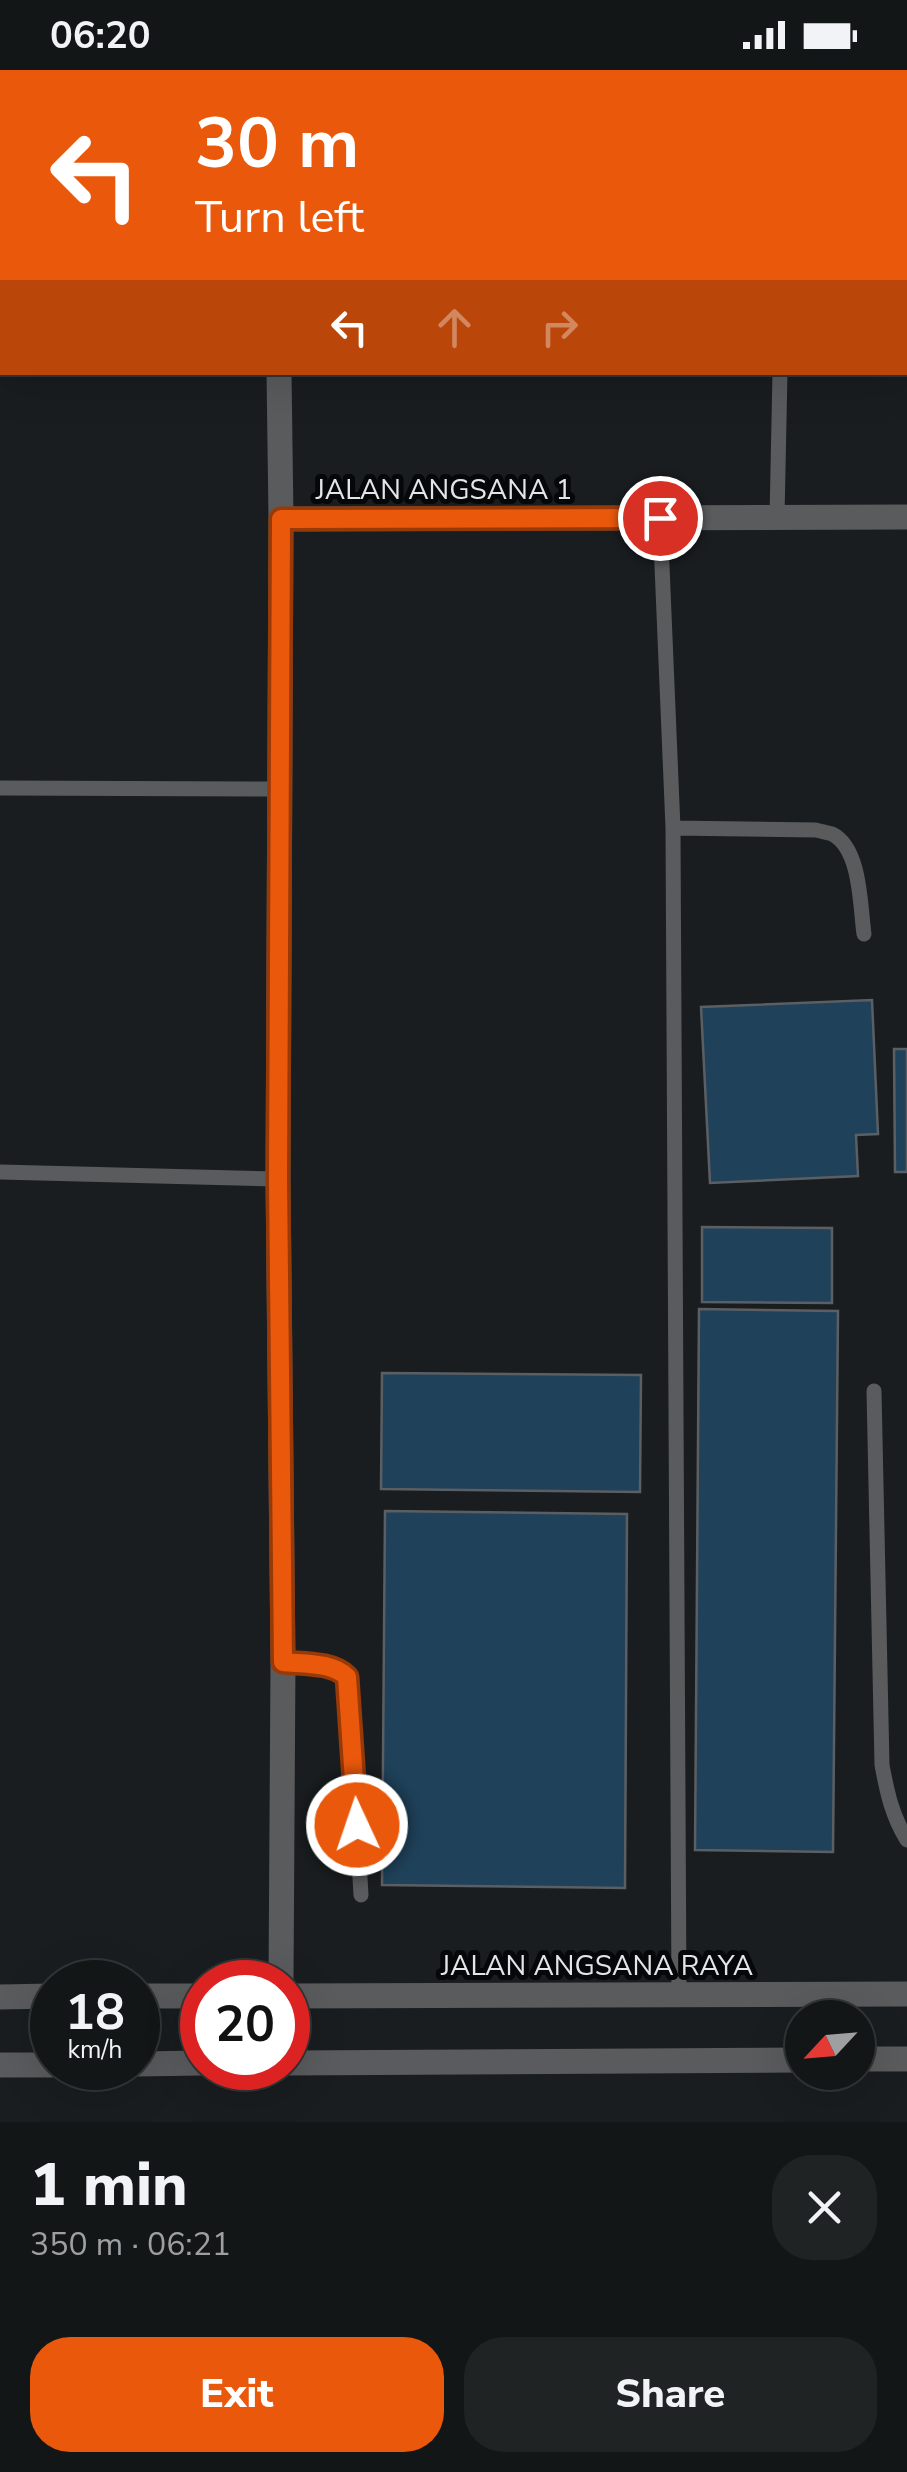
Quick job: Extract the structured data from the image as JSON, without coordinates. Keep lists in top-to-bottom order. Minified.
{"streets":{"street":["JALAN ANGSANA 1","JALAN ANGSANA RAYA"]},"north":"bottom left","page":{"status":"06:20","turn":["30 m","Turn left"],"speed":"18 km/h","limit":"20","heading":["1 min","350 m · 06:21"],"buttons":["Exit","Share"]}}
